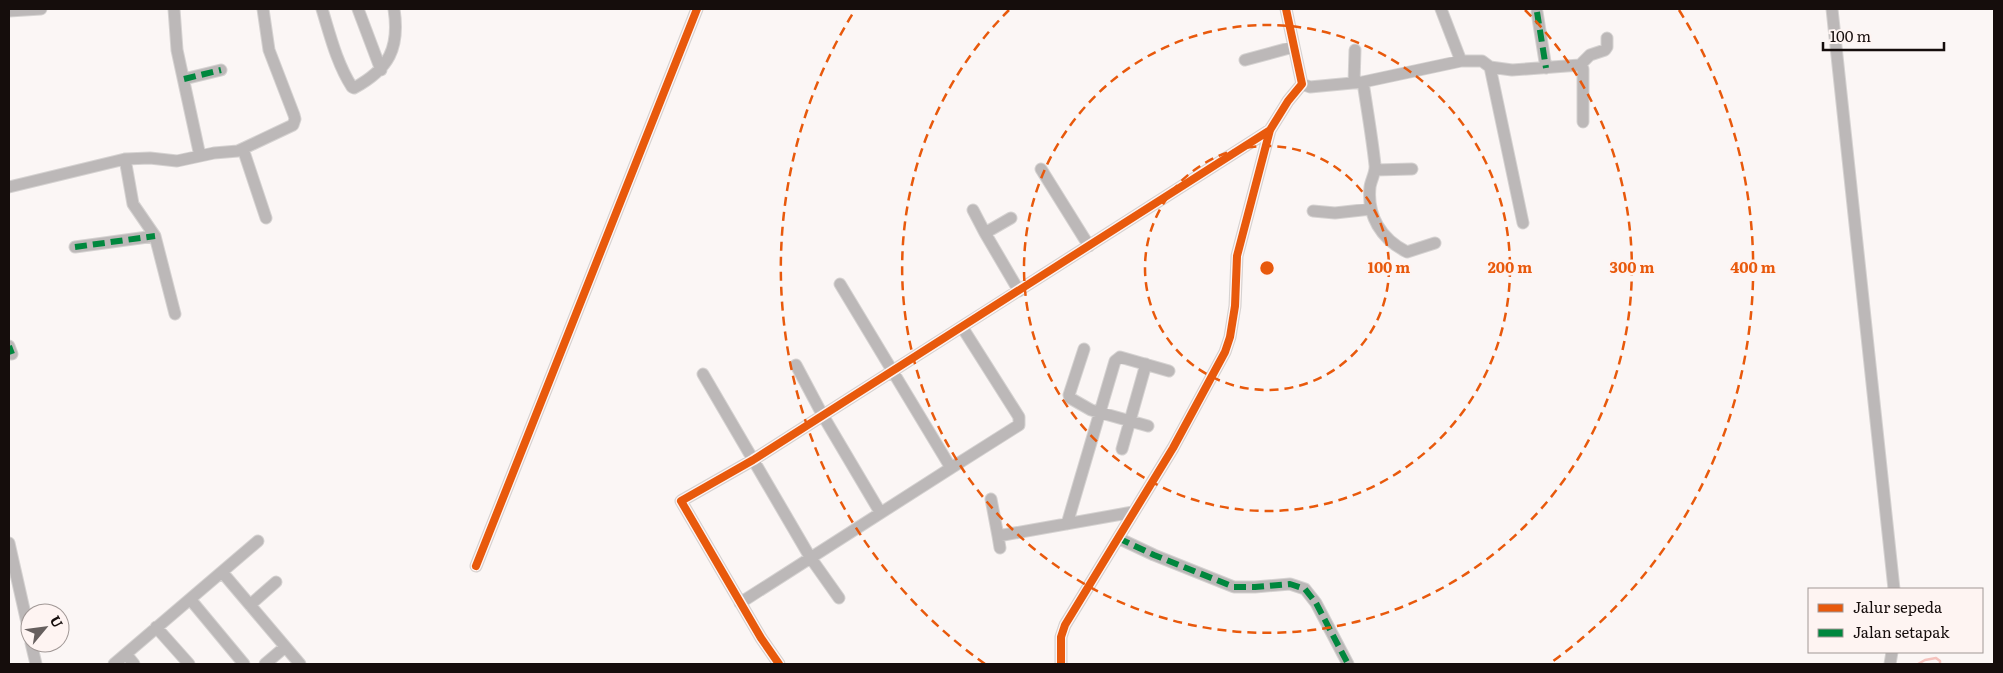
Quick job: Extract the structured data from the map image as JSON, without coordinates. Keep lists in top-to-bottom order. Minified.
{"legend":["Jalur sepeda","Jalan setapak"],"scale_bar":"100 m","north":"top right","rings":["100 m","200 m","300 m","400 m"]}
